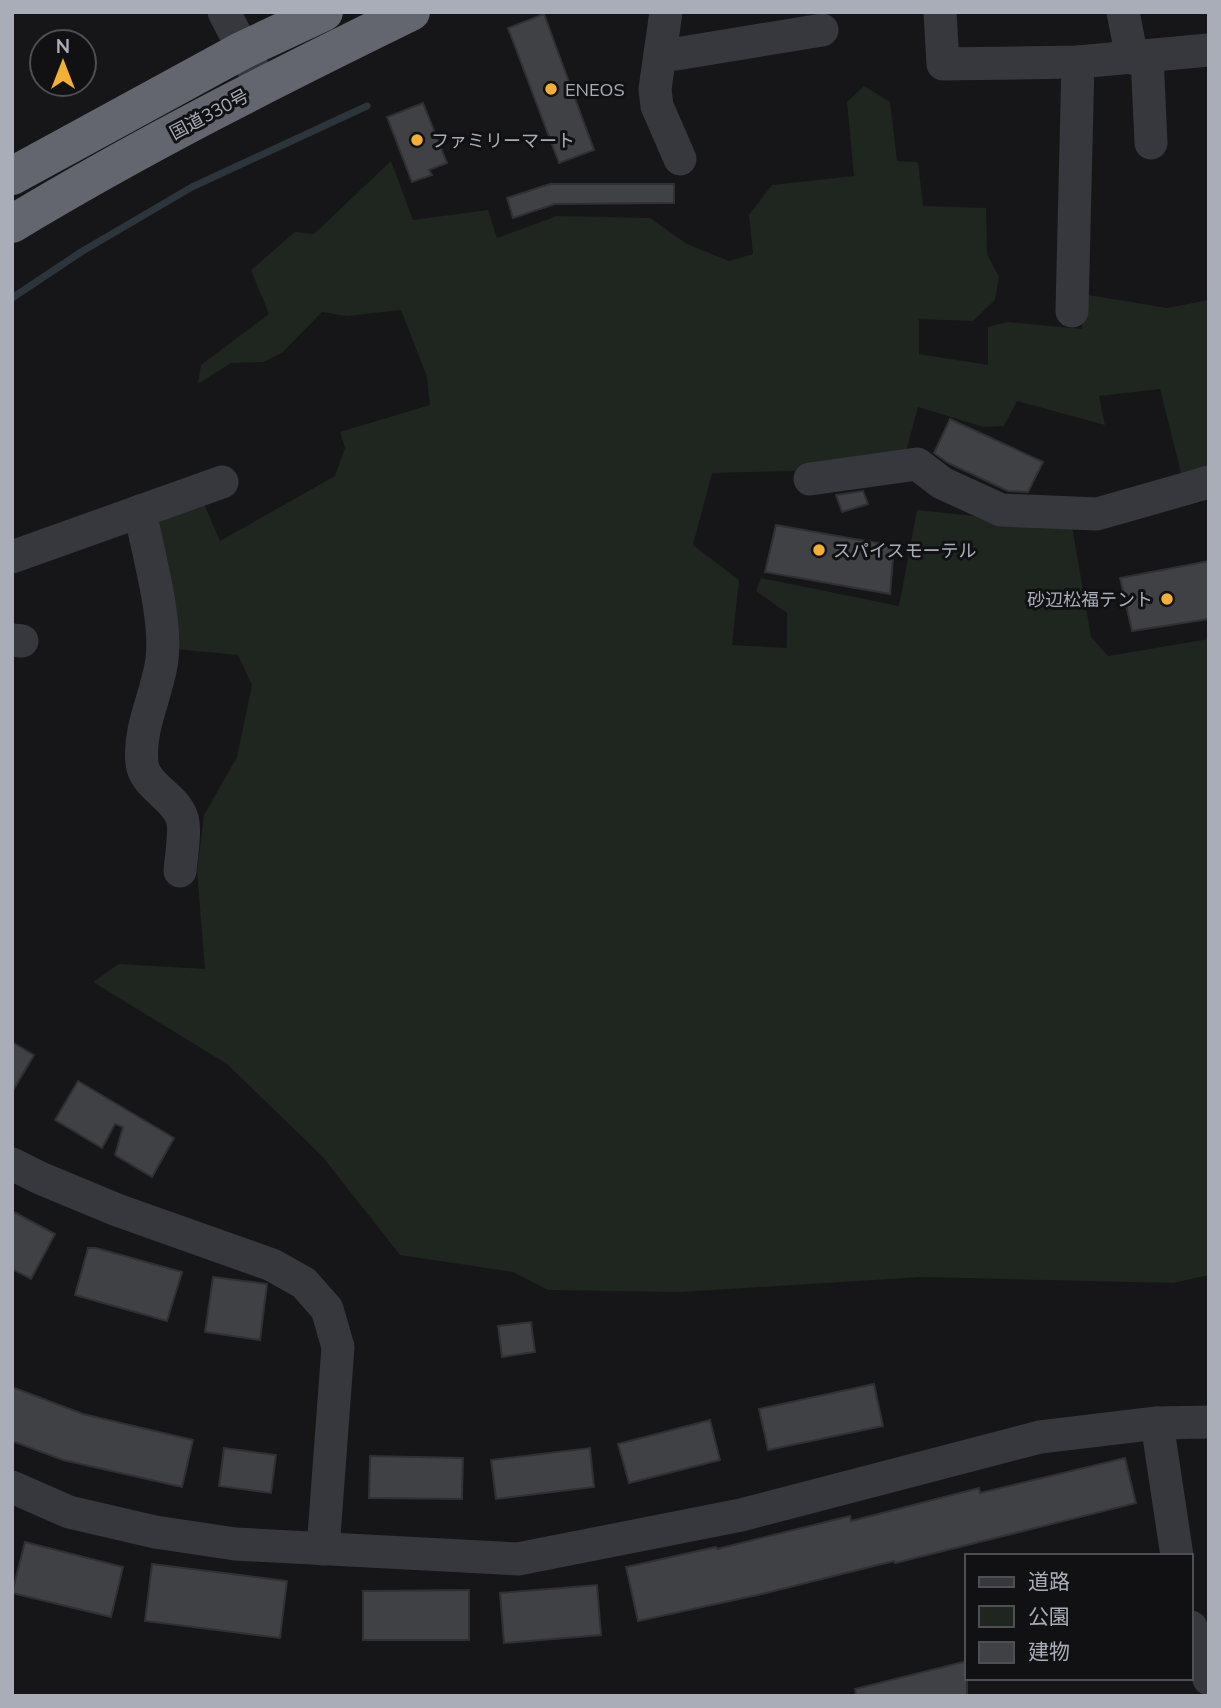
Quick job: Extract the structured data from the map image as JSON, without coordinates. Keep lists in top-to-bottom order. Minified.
{"streets":{"highway":["国道330号"]},"places":["ENEOS","ファミリーマート","スパイスモーテル","砂辺松福テント"],"legend":["道路","公園","建物"],"north":"top"}
